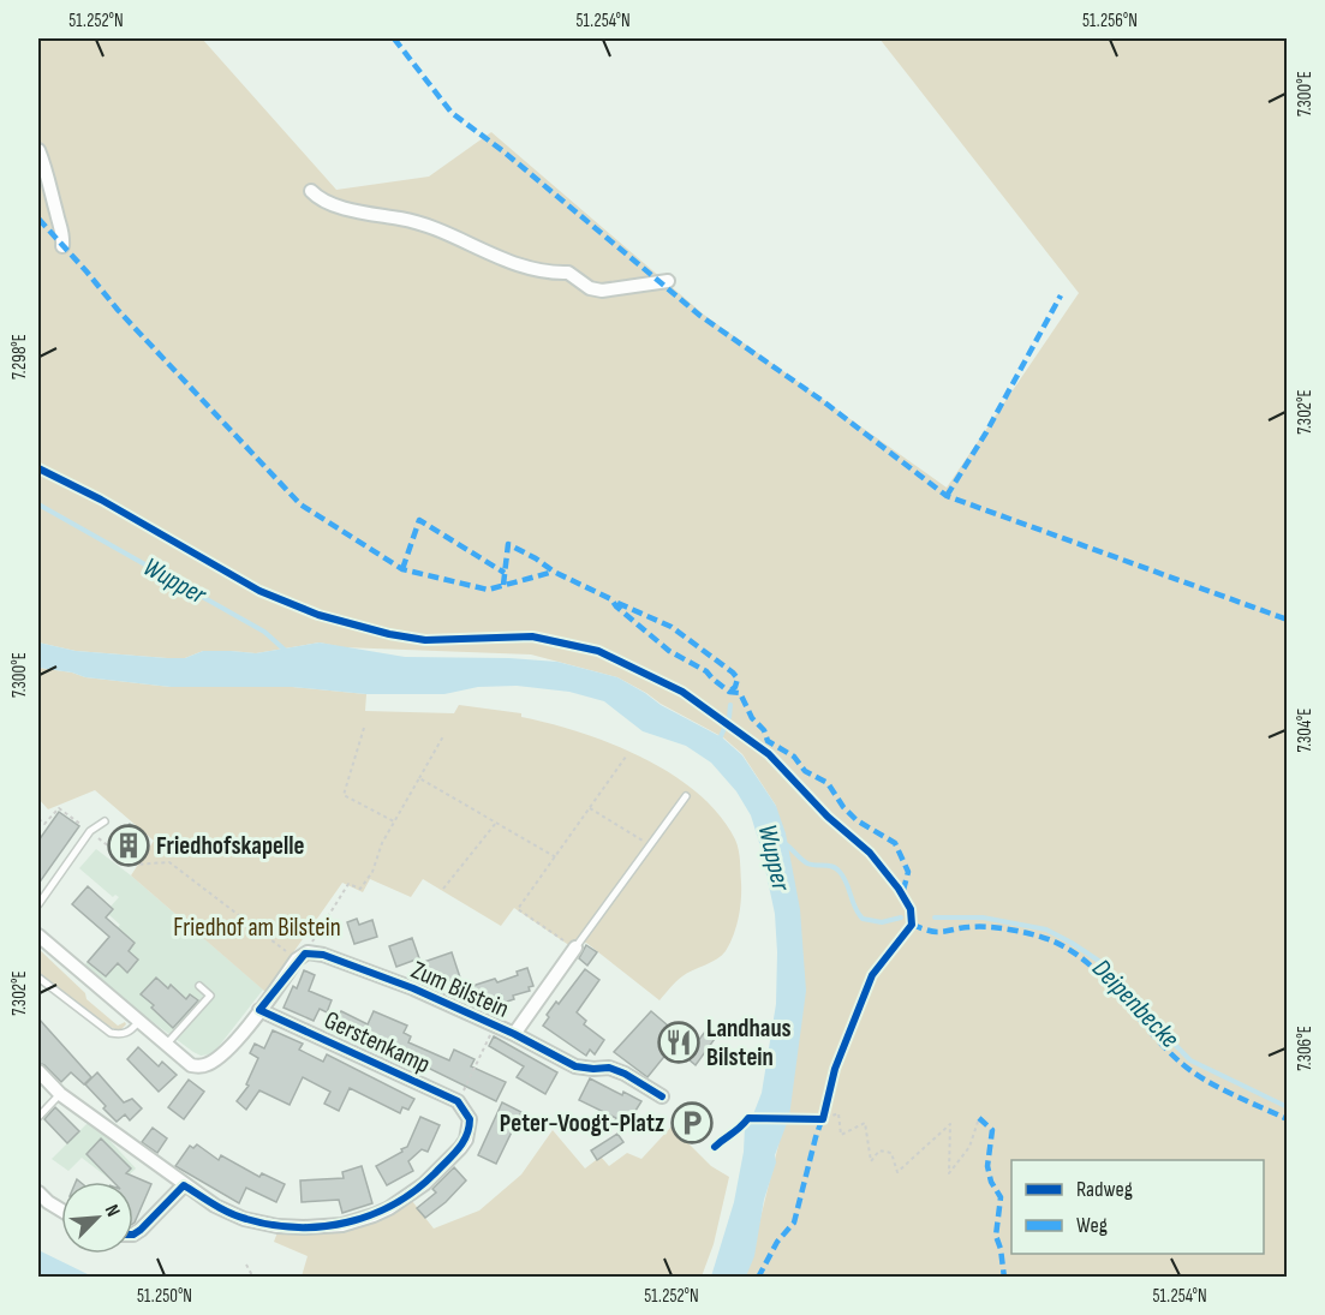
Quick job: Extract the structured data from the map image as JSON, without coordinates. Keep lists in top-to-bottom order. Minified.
{"streets":{"street":["Zum Bilstein","Gerstenkamp"]},"water":["Wupper","Deipenbecke"],"parks":["Friedhof am Bilstein"],"places":{"building":["Friedhofskapelle"],"restaurant":["Landhaus Bilstein"],"parking":["Peter-Voogt-Platz"]},"legend":["Radweg","Weg"],"north":"top right","coordinates":["51.252°N","51.254°N","51.256°N","7.300°E","7.298°E","7.302°E","7.304°E","7.306°E","51.250°N"]}
